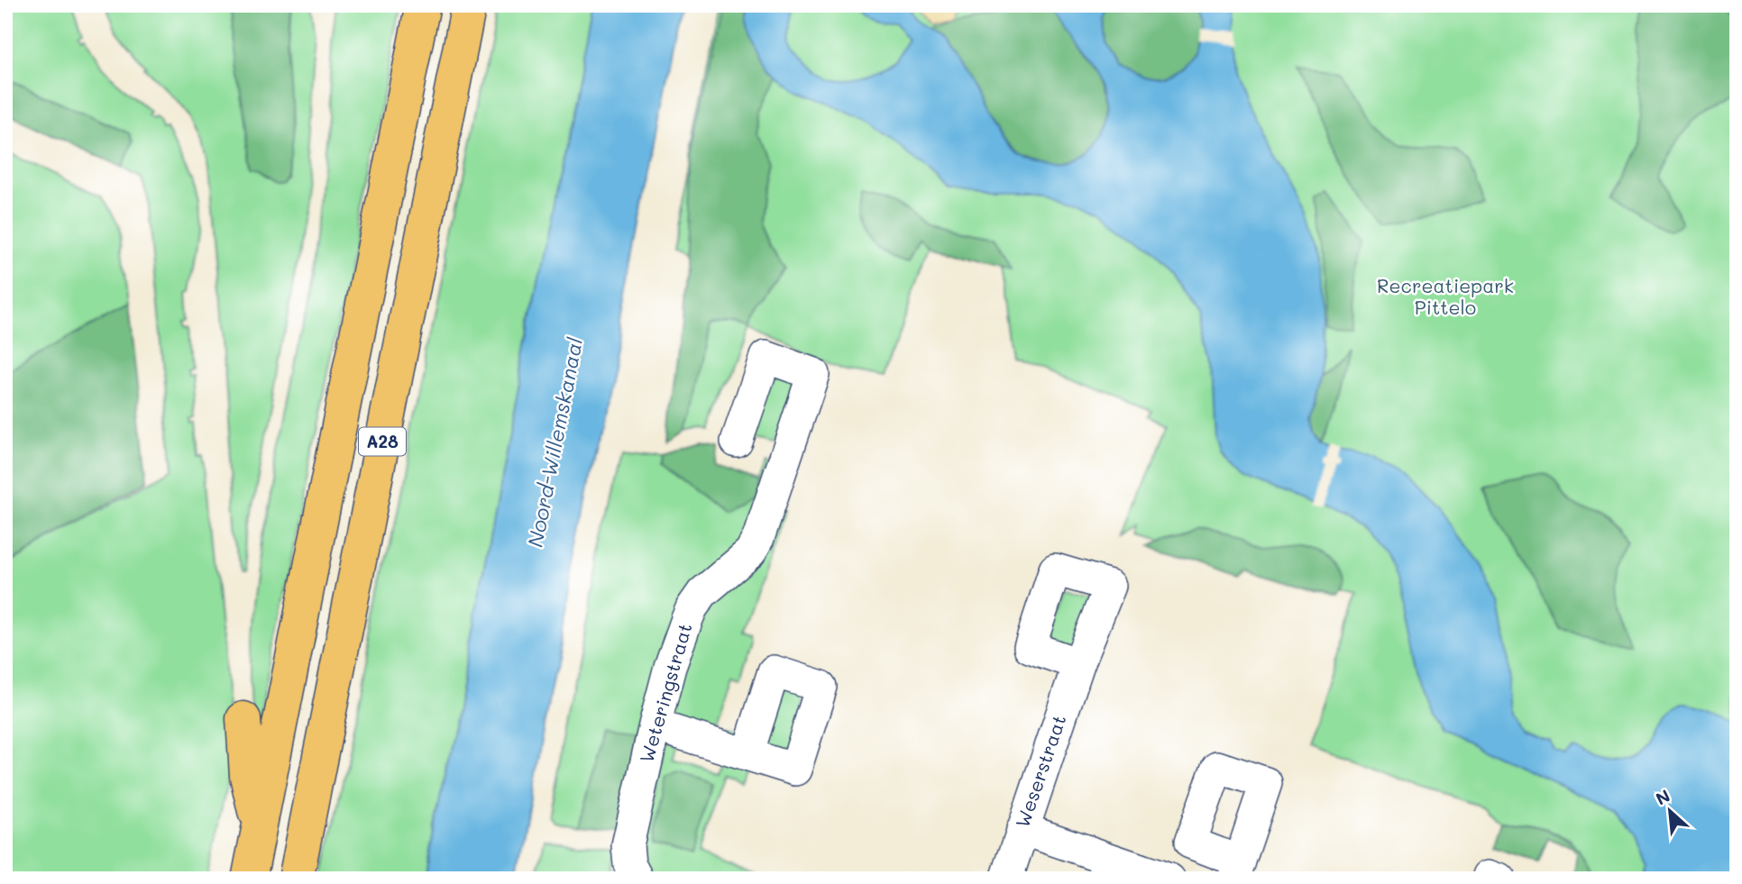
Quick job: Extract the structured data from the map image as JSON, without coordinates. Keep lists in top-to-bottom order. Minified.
{"streets":{"highway":["A28"],"street":["Weteringstraat","Weserstraat"]},"water":["Noord-Willemskanaal"],"parks":["Recreatiepark Pittelo"],"north":"top left"}
